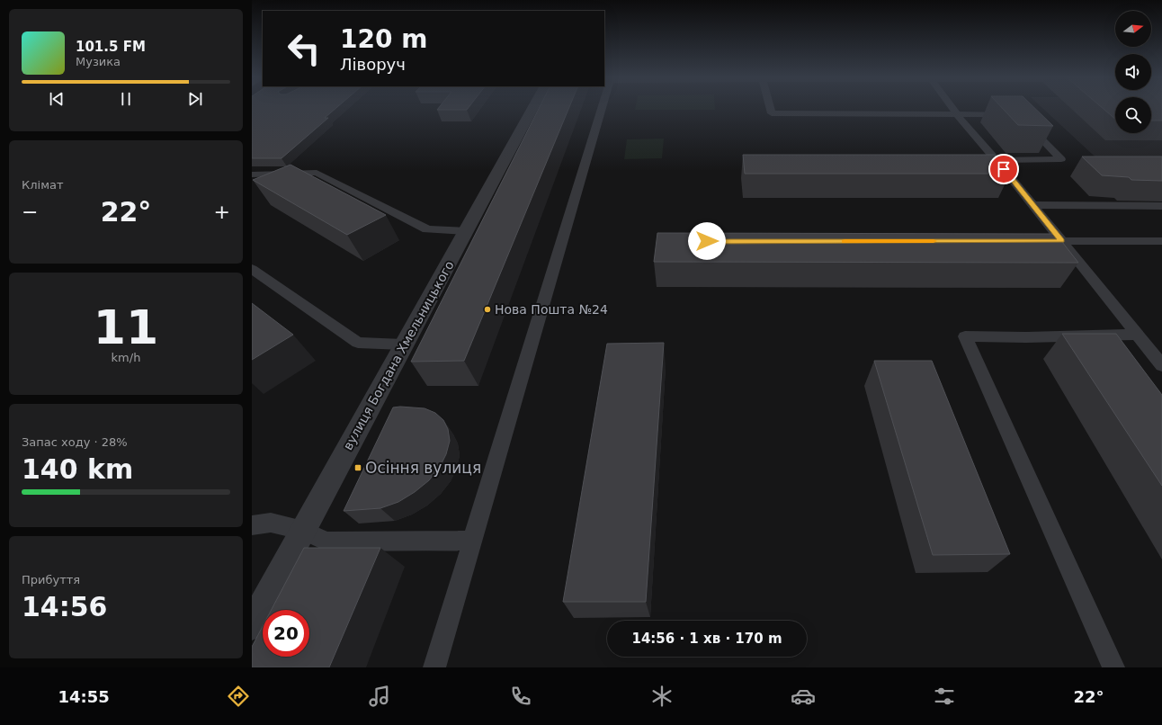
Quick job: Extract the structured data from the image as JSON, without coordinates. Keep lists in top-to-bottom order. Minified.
{"streets":{"street":["вулиця Богдана Хмельницького"]},"places":{"other":["Нова Пошта №24"],"transit":["Осіння вулиця"]},"north":"right","page":{"turn":["120 m","Ліворуч"],"song":["101.5 FM","Музика"],"tile":["Клімат",["11","km/h"],["Запас ходу · 28%","140 km"],["Прибуття","14:56"]],"heat":["−","22°","+"],"limit":"20","trip":"14:56 · 1 хв · 170 m","tabs":["14:55","22°"]}}
